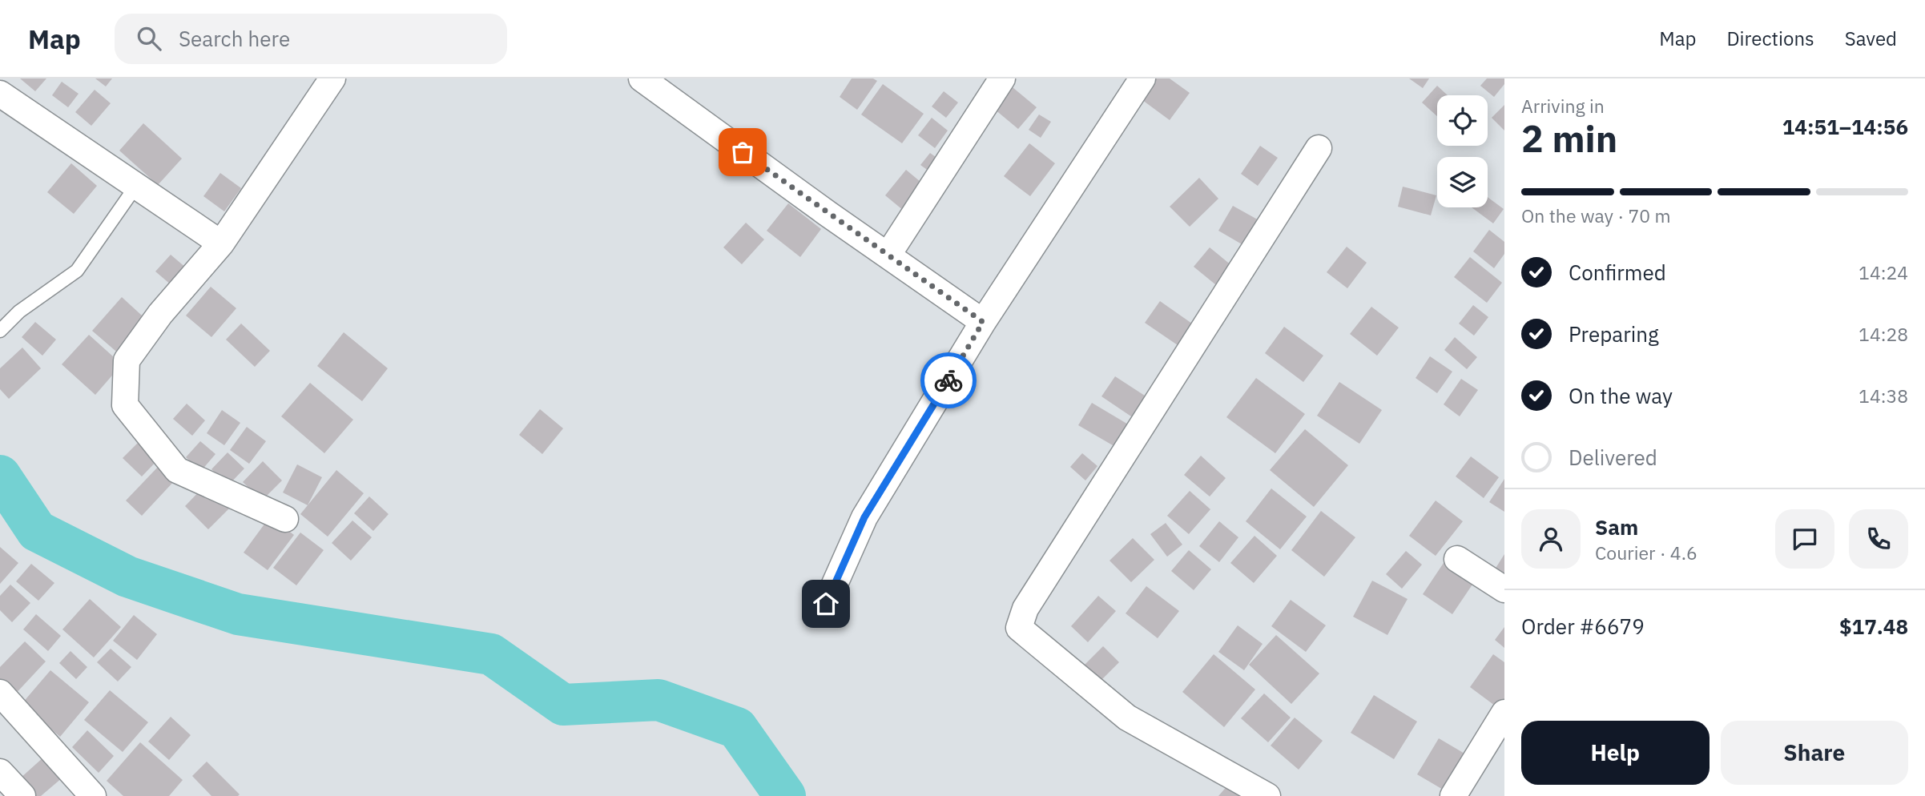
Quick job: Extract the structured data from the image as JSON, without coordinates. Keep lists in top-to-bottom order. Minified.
{"page":{"header":"Map","search":"Search here","nav":["Map","Directions","Saved"],"heading":["2 min","Arriving in","14:51–14:56"],"panel":["Sam","Courier · 4.6","Order #6679","$17.48"],"bar":"On the way · 70 m","list":[["Confirmed","14:24"],["Preparing","14:28"],["On the way","14:38"],"Delivered"],"buttons":["Help","Share"]}}
